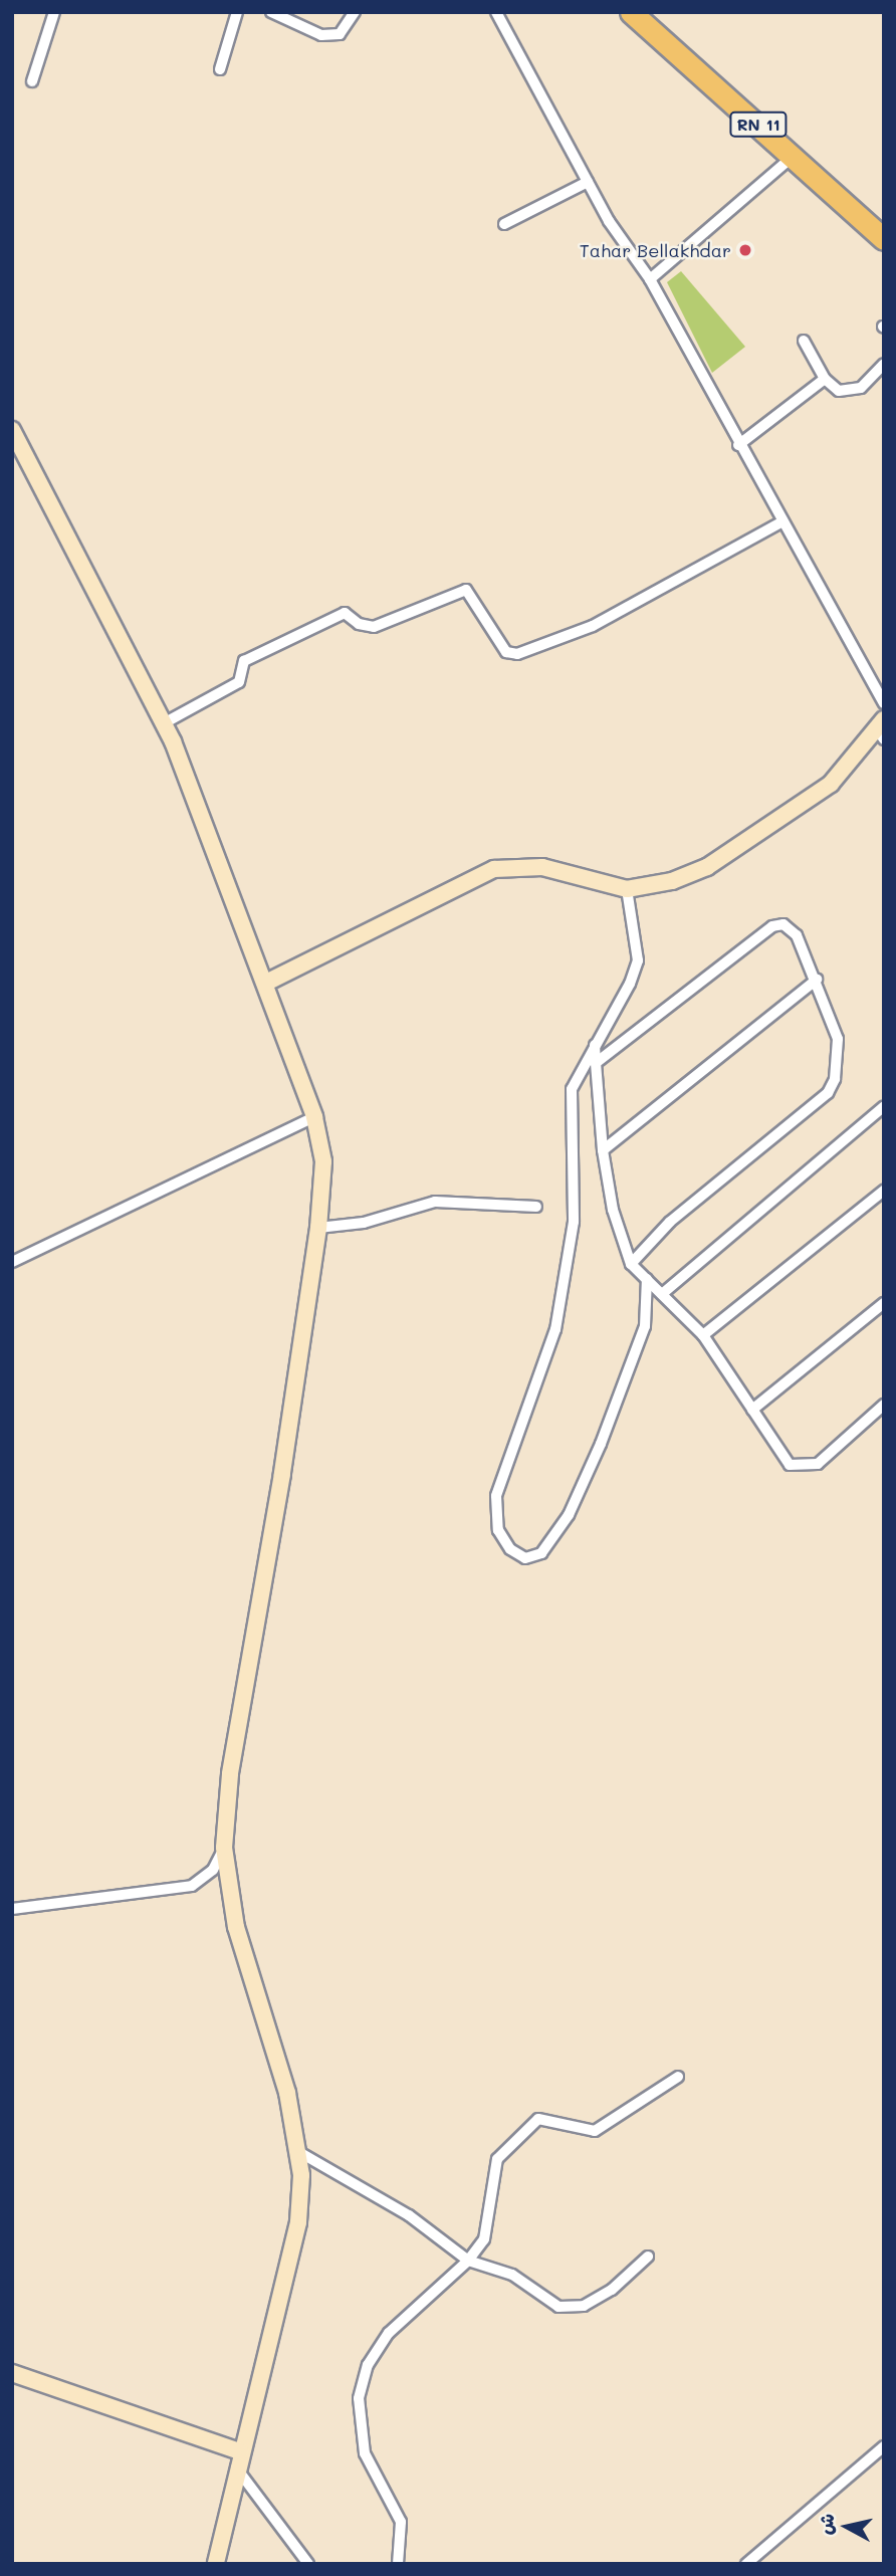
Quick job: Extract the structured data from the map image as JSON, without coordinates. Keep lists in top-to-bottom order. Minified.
{"streets":{"highway":["RN 11"]},"places":["Tahar Bellakhdar"],"north":"left"}
